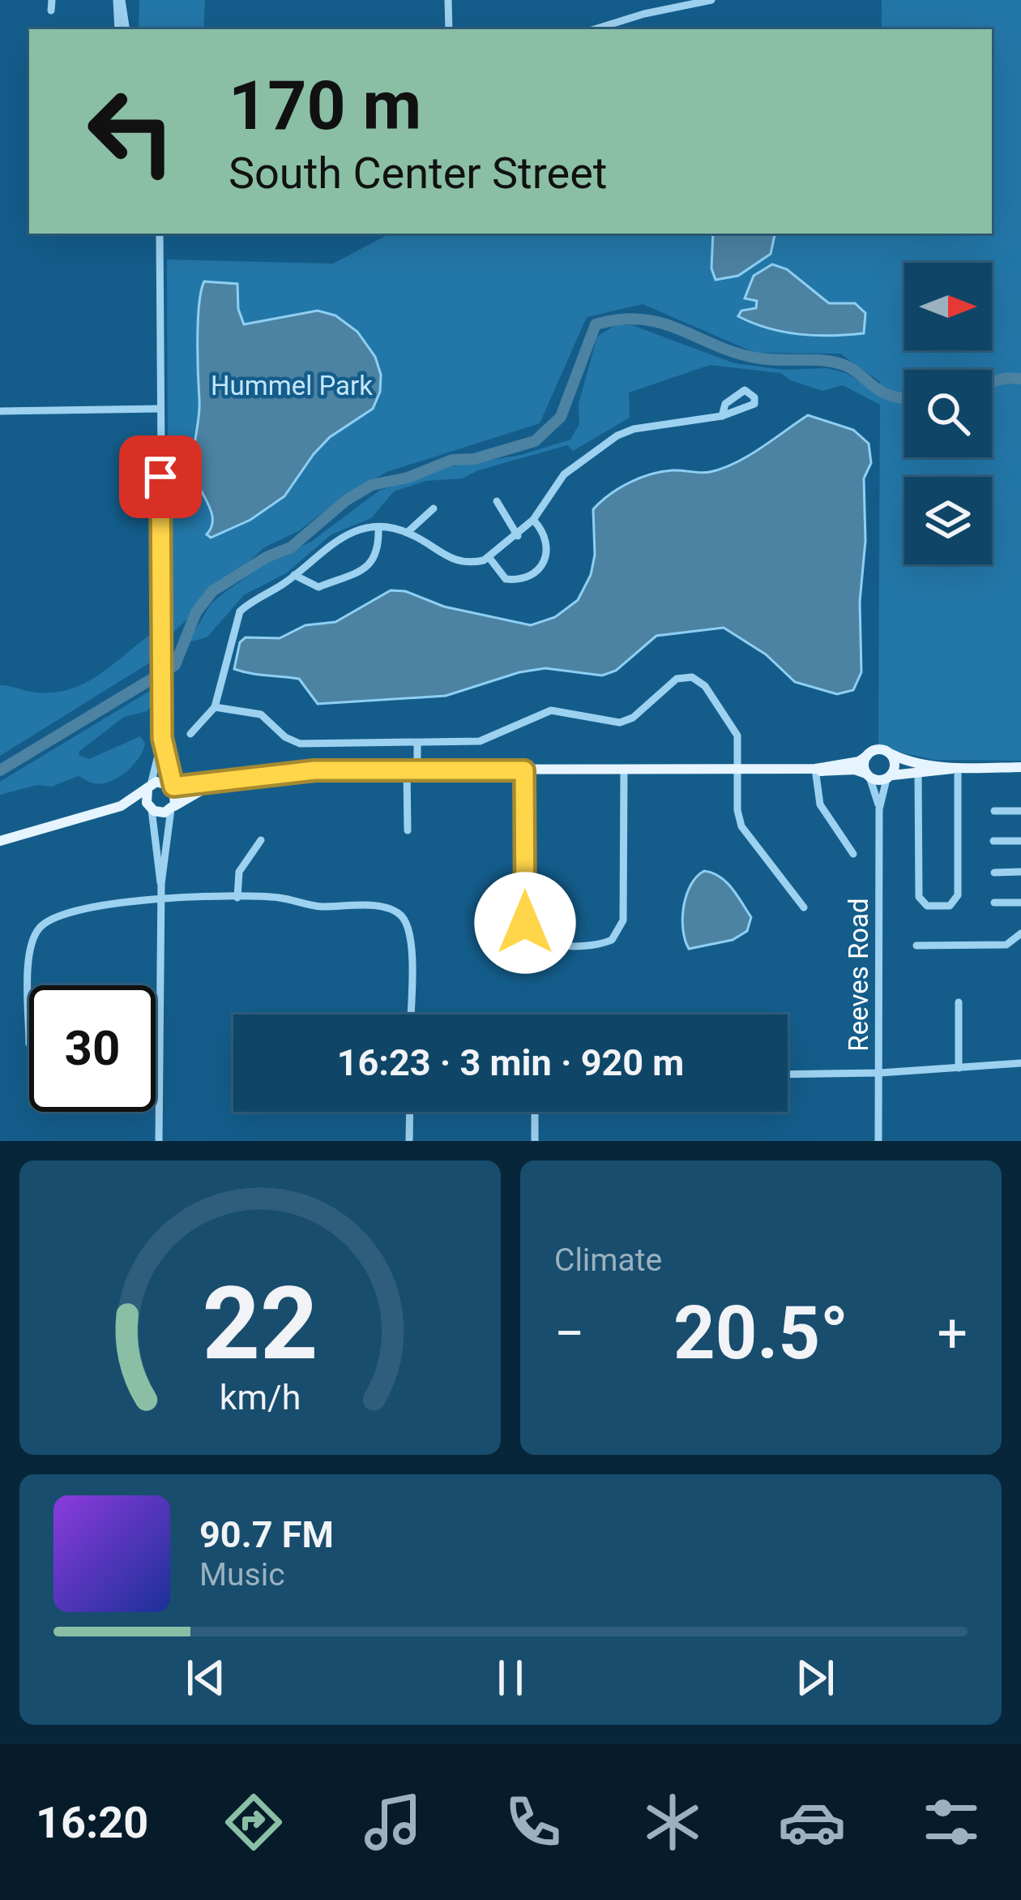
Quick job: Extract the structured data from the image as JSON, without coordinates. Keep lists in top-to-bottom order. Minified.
{"streets":{"street":["Reeves Road"]},"parks":["Hummel Park"],"north":"right","page":{"turn":["170 m","South Center Street"],"limit":"30","trip":"16:23 · 3 min · 920 m","tile":"Climate","heat":["−","20.5°","+"],"song":["90.7 FM","Music"],"tabs":"16:20","gauge":["22","km/h"]}}
